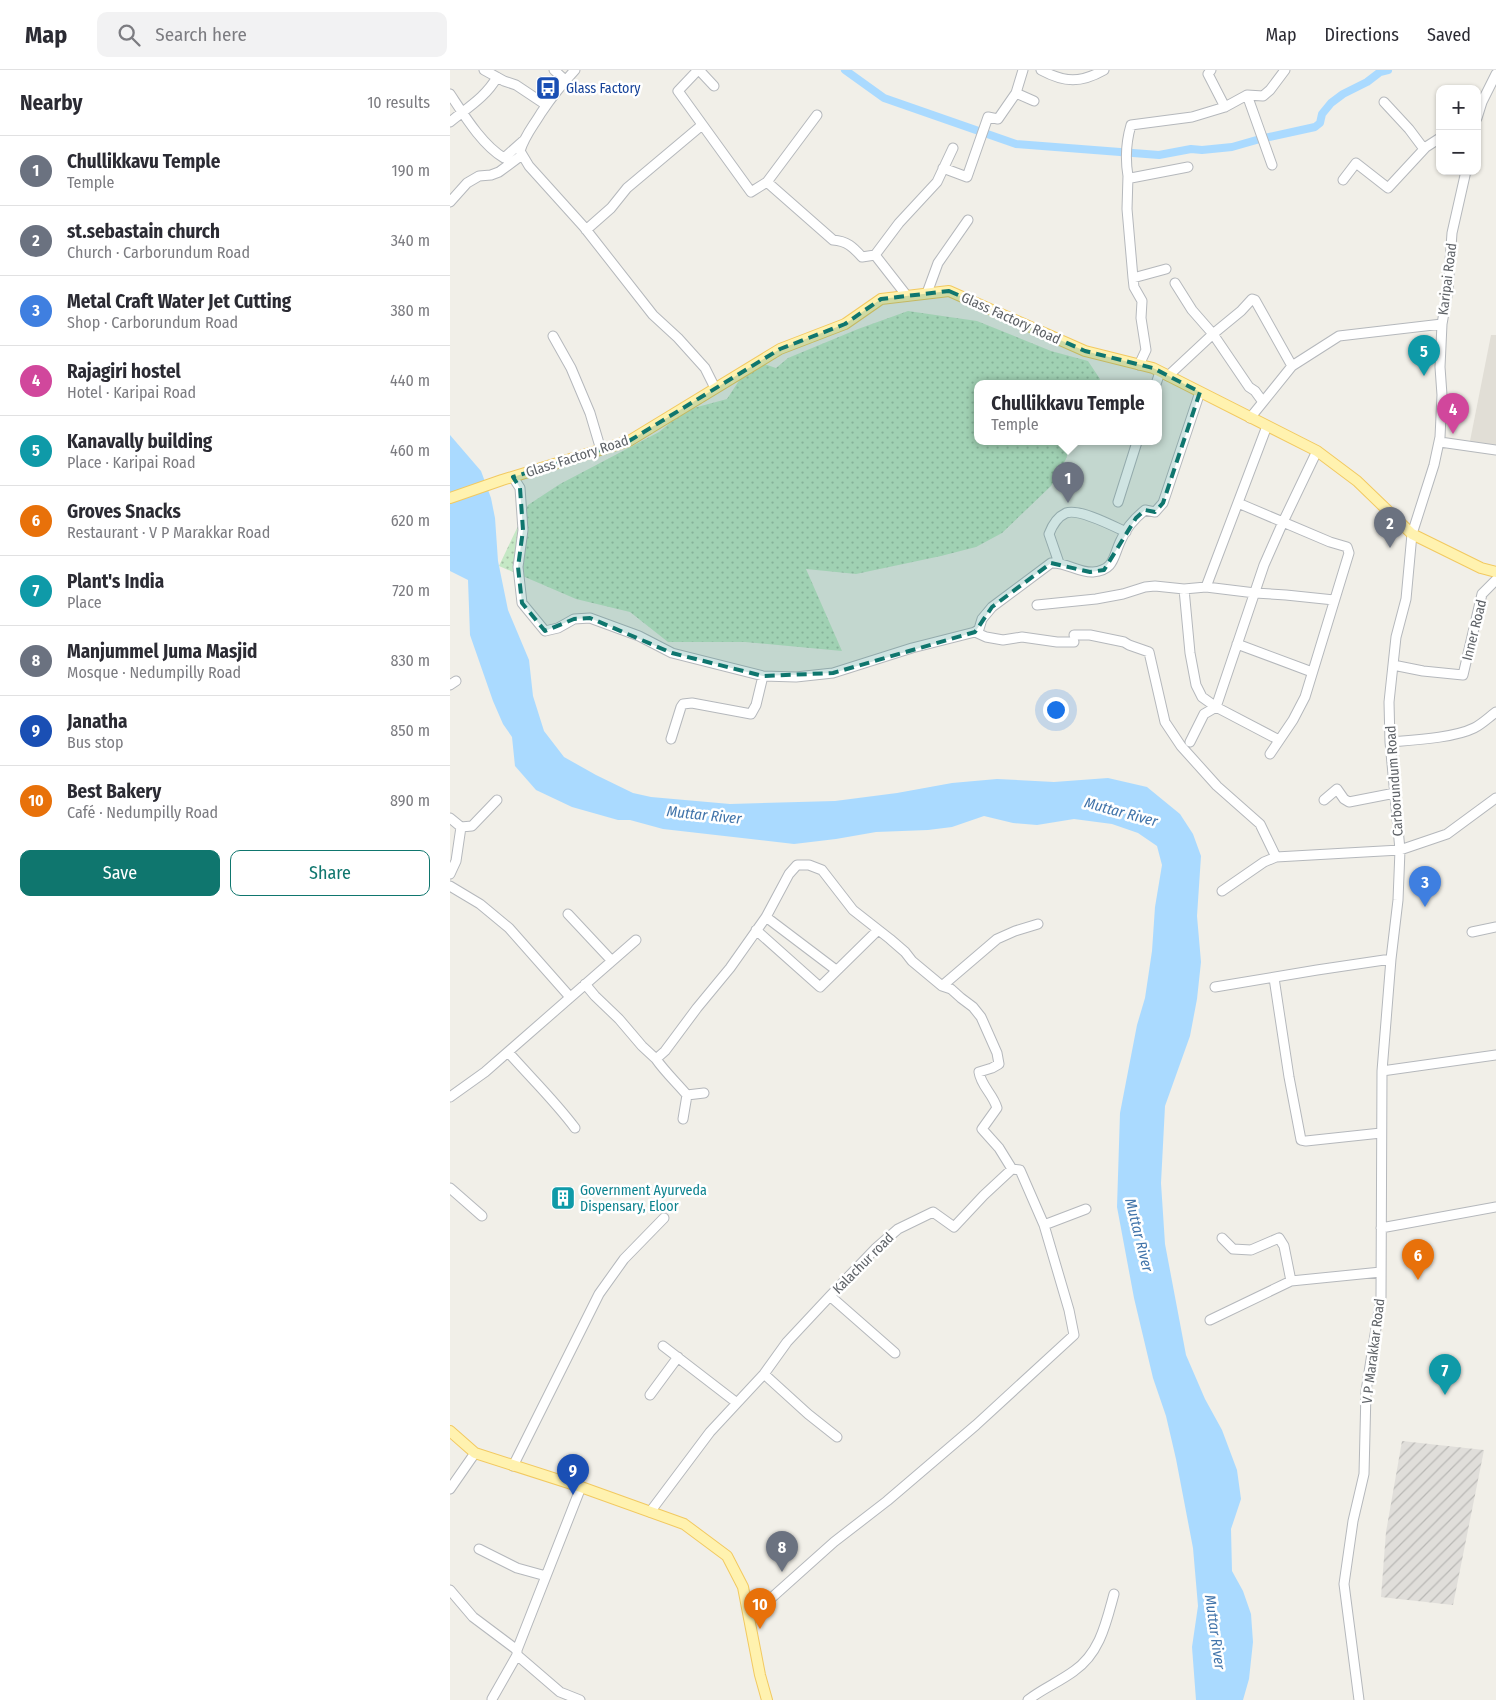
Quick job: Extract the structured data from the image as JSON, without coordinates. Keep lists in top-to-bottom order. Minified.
{"streets":{"main road":["Glass Factory Road"],"street":["Karipai Road","Inner Road","Carborundum Road","Kalachur road","V P Marakkar Road"]},"crossings":[["Karipai Road","Glass Factory Road"],["Karipai Road","Carborundum Road"],["Glass Factory Road","Carborundum Road"],["Inner Road","Carborundum Road"],["Carborundum Road","V P Marakkar Road"]],"water":["Muttar River"],"places":{"bus stop":["Glass Factory"],"building":["Government Ayurveda Dispensary, Eloor"]},"page":{"header":"Map","search":"Search here","nav":["Map","Directions","Saved"],"heading":["Nearby","10 results"],"map_buttons":["+","−"],"list":[{"mark":"1","name":"Chullikkavu Temple","note":"Temple","value":"190 m"},{"mark":"2","name":"st.sebastain church","note":"Church · Carborundum Road","value":"340 m"},{"mark":"3","name":"Metal Craft Water Jet Cutting","note":"Shop · Carborundum Road","value":"380 m"},{"mark":"4","name":"Rajagiri hostel","note":"Hotel · Karipai Road","value":"440 m"},{"mark":"5","name":"Kanavally building","note":"Place · Karipai Road","value":"460 m"},{"mark":"6","name":"Groves Snacks","note":"Restaurant · V P Marakkar Road","value":"620 m"},{"mark":"7","name":"Plant's India","note":"Place","value":"720 m"},{"mark":"8","name":"Manjummel Juma Masjid","note":"Mosque · Nedumpilly Road","value":"830 m"},{"mark":"9","name":"Janatha","note":"Bus stop","value":"850 m"},{"mark":"10","name":"Best Bakery","note":"Café · Nedumpilly Road","value":"890 m"}],"pins":["5","4","1","2","3","6","7","9","8","10"],"popup":["Chullikkavu Temple","Temple"],"buttons":["Save","Share"]}}
